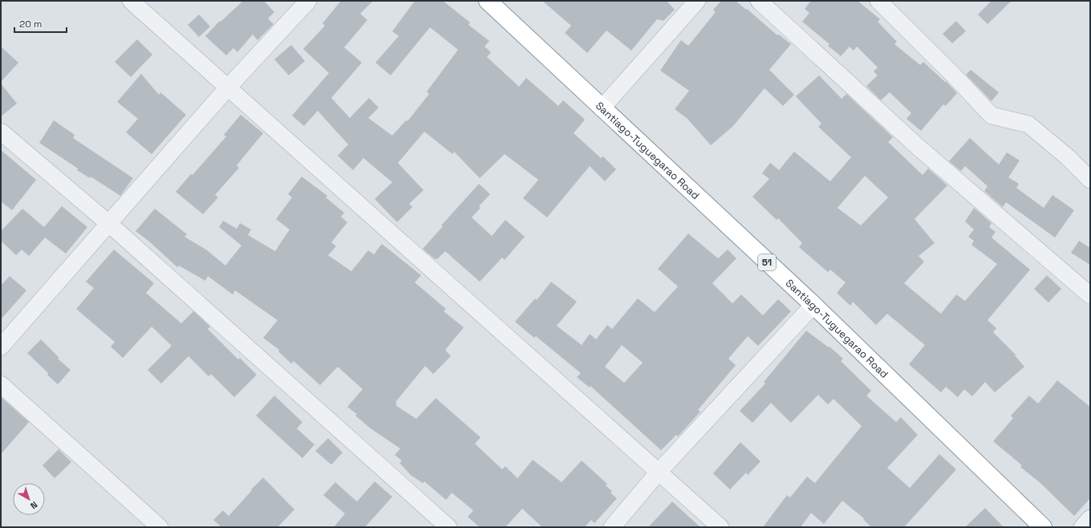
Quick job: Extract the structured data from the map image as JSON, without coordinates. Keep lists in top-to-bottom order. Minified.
{"streets":{"highway":["Santiago-Tuguegarao Road","51"]},"scale_bar":"20 m","north":"bottom right"}
